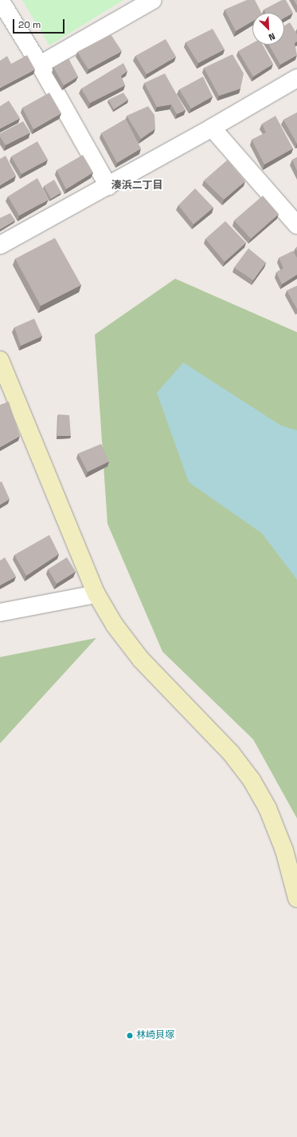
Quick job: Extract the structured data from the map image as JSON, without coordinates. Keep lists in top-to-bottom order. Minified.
{"districts":["湊浜二丁目"],"places":["林崎貝塚"],"scale_bar":"20 m","north":"bottom right"}
